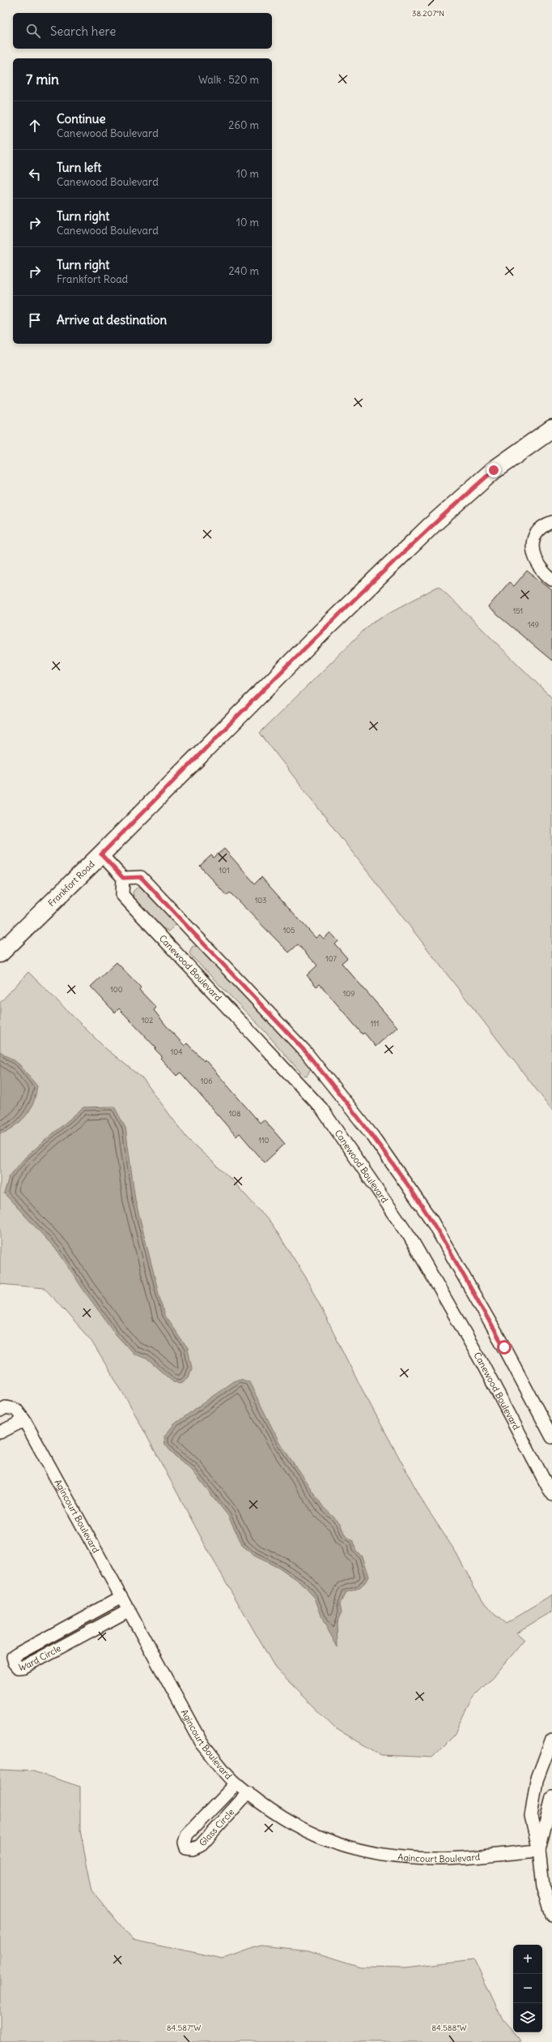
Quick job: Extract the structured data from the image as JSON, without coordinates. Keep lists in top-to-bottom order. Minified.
{"streets":{"main road":["Frankfort Road"],"street":["Canewood Boulevard","Agincourt Boulevard","Ward Circle","Glass Circle"]},"crossings":[["Agincourt Boulevard","Ward Circle"],["Agincourt Boulevard","Glass Circle"]],"house_numbers":["151","149","101","103","105","107","100","109","102","111","104","106","108","110"],"page":{"search":"Search here","heading":["7 min","Walk · 520 m"],"list":[["Continue","Canewood Boulevard","260 m"],["Turn left","Canewood Boulevard","10 m"],["Turn right","Canewood Boulevard","10 m"],["Turn right","Frankfort Road","240 m"],"Arrive at destination"],"map_buttons":["+","−"]},"coordinates":["38.207°N","84.587°W","84.588°W"]}
